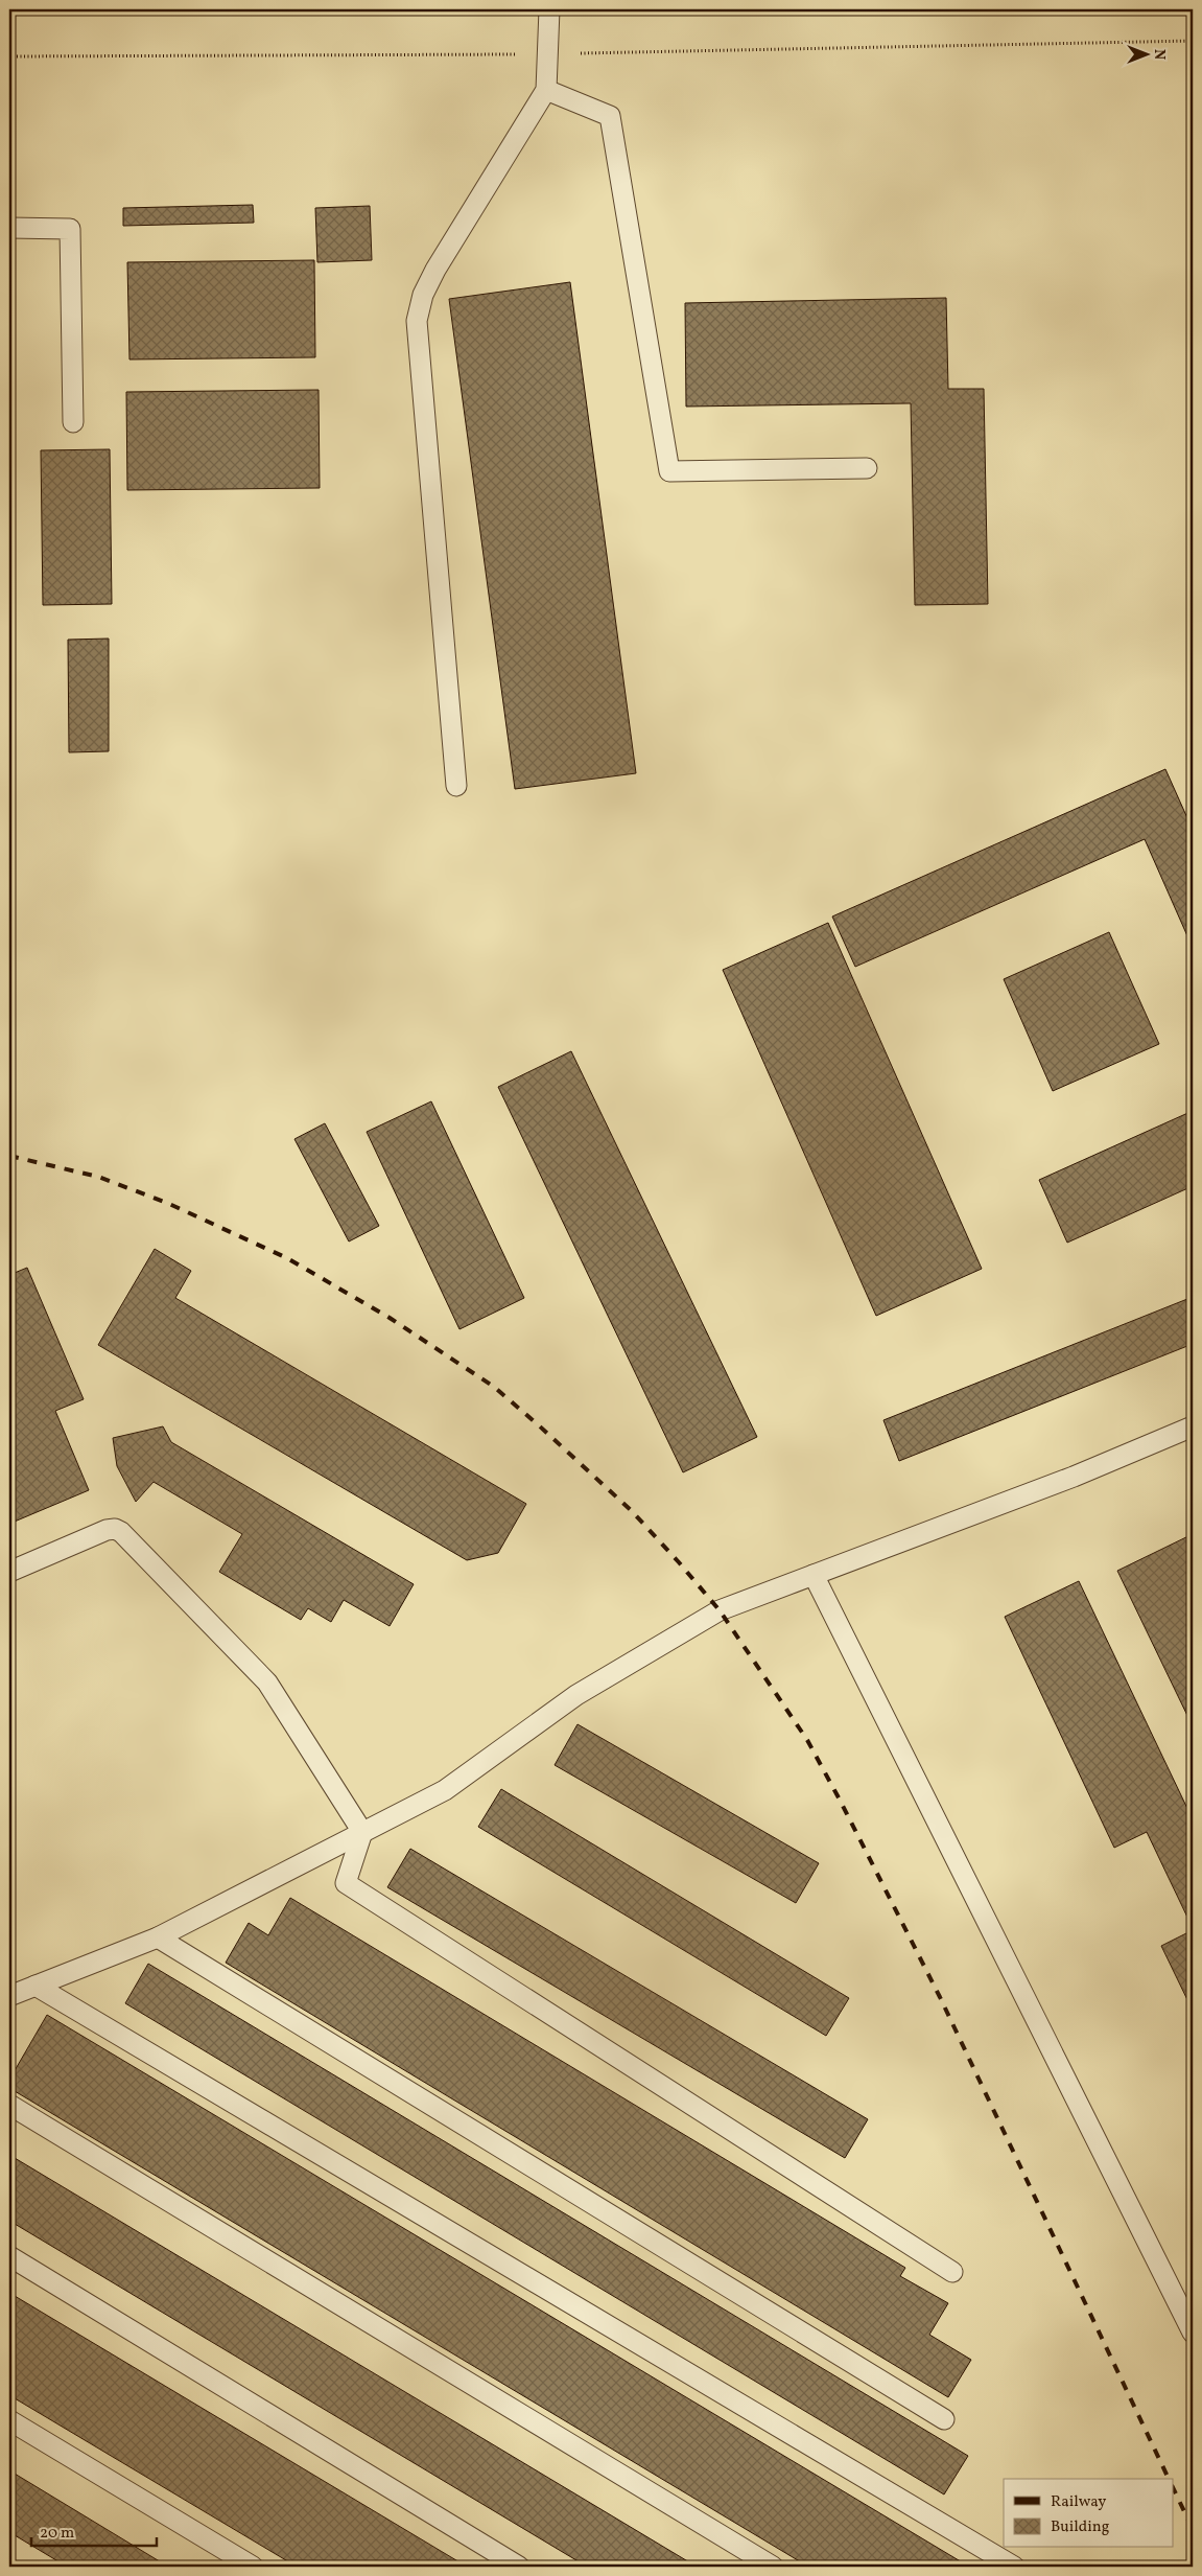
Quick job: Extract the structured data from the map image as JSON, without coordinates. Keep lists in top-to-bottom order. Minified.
{"legend":["Railway","Building"],"scale_bar":"20 m","north":"right"}
